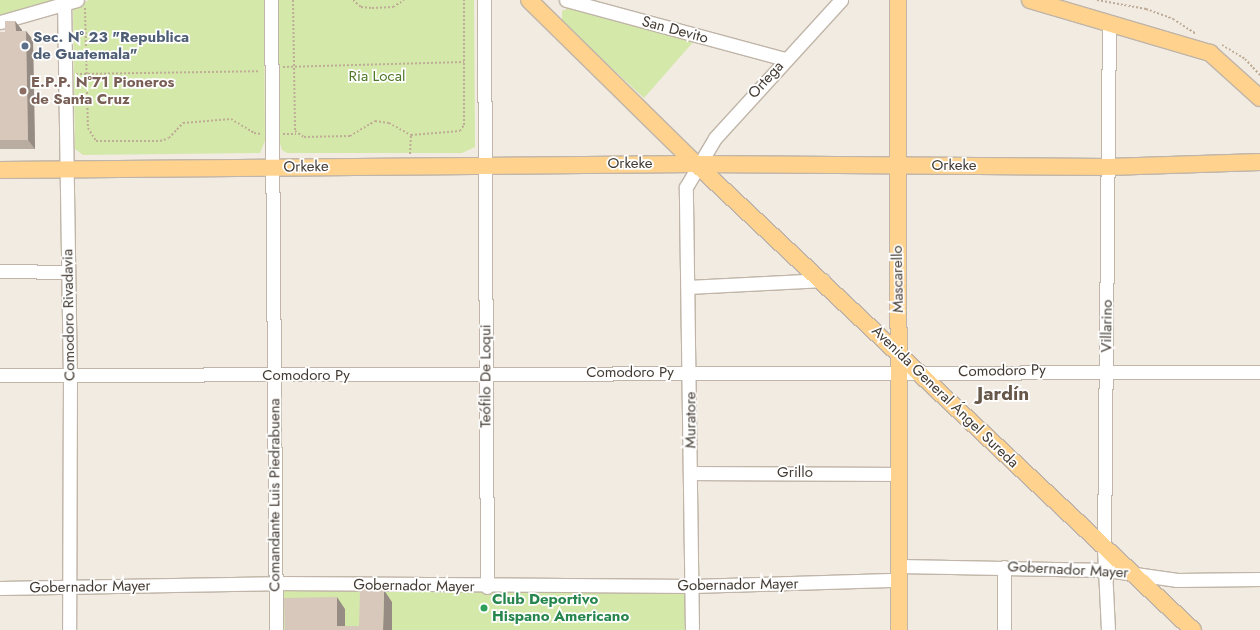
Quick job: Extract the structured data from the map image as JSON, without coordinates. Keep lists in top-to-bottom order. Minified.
{"streets":{"main road":["Orkeke","Mascarello","Avenida General Ángel Sureda"],"street":["San Devito","Ortega","Comodoro Rivadavia","Villarino","Comodoro Py","Teófilo De Loqui","Muratore","Grillo","Comandante Luis Piedrabuena","Gobernador Mayer"]},"crossings":[["San Devito","Ortega"],["Ortega","Orkeke"],["Ortega","Avenida General Ángel Sureda"],["Ortega","Muratore"],["Orkeke","Mascarello"],["Orkeke","Comodoro Rivadavia"],["Orkeke","Villarino"],["Orkeke","Teófilo De Loqui"],["Orkeke","Avenida General Ángel Sureda"],["Orkeke","Muratore"],["Orkeke","Comandante Luis Piedrabuena"],["Mascarello","Comodoro Py"],["Mascarello","Avenida General Ángel Sureda"],["Mascarello","Grillo"],["Mascarello","Gobernador Mayer"],["Comodoro Rivadavia","Comodoro Py"],["Comodoro Rivadavia","Gobernador Mayer"],["Villarino","Comodoro Py"],["Villarino","Avenida General Ángel Sureda"],["Villarino","Gobernador Mayer"],["Comodoro Py","Teófilo De Loqui"],["Comodoro Py","Avenida General Ángel Sureda"],["Comodoro Py","Muratore"],["Comodoro Py","Comandante Luis Piedrabuena"],["Teófilo De Loqui","Gobernador Mayer"],["Avenida General Ángel Sureda","Muratore"],["Avenida General Ángel Sureda","Gobernador Mayer"],["Muratore","Grillo"],["Muratore","Gobernador Mayer"],["Comandante Luis Piedrabuena","Gobernador Mayer"]],"districts":["Jardín"],"parks":["Ria Local"],"places":["Sec. N° 23 \"Republica de Guatemala\"","E.P.P. N°71 Pioneros de Santa Cruz","Club Deportivo Hispano Americano"]}
